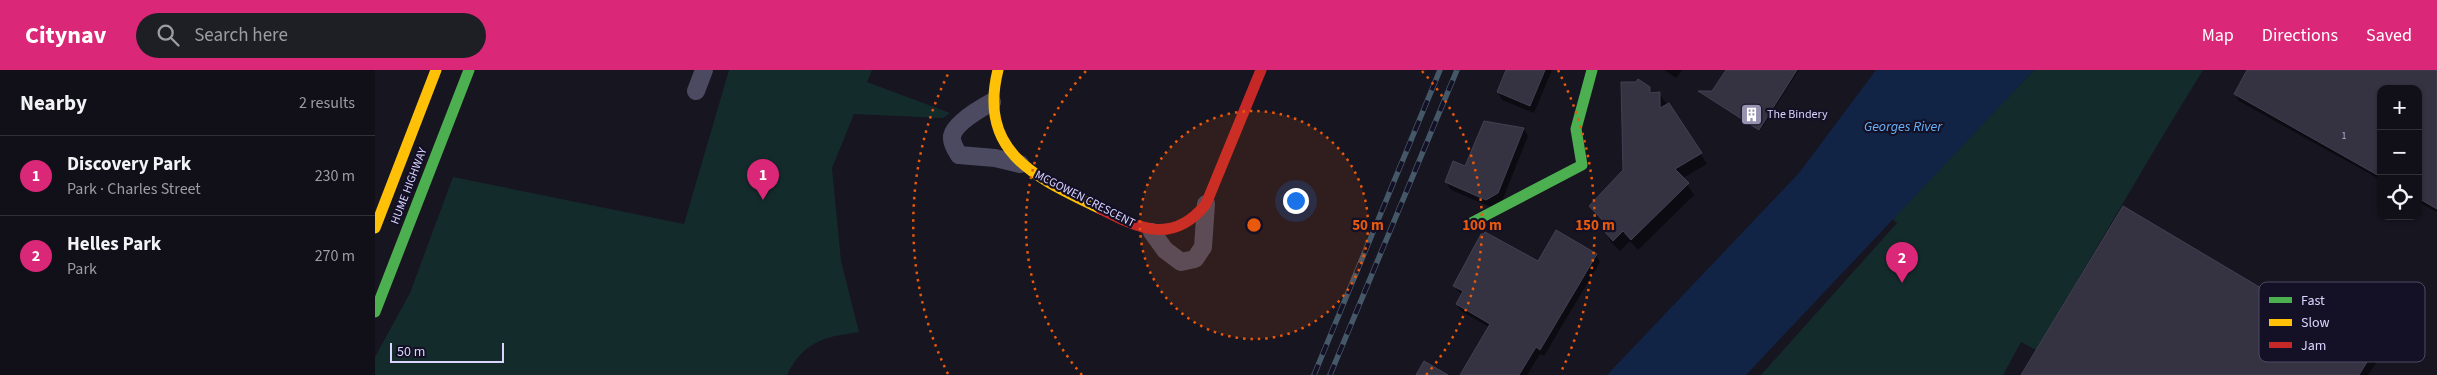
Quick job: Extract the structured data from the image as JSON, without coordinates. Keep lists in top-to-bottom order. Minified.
{"streets":{"main road":["HUME HIGHWAY","MCGOWEN CRESCENT"]},"water":["Georges River"],"places":{"building":["The Bindery"]},"house_numbers":["1"],"legend":["Fast","Slow","Jam"],"scale_bar":"50 m","page":{"header":"Citynav","search":"Search here","nav":["Map","Directions","Saved"],"heading":["Nearby","2 results"],"map_buttons":["+","−"],"list":[{"mark":"1","name":"Discovery Park","note":"Park · Charles Street","value":"230 m"},{"mark":"2","name":"Helles Park","note":"Park","value":"270 m"}],"pins":["1","2"],"scale":"50 m"},"rings":["50 m","100 m","150 m"]}
